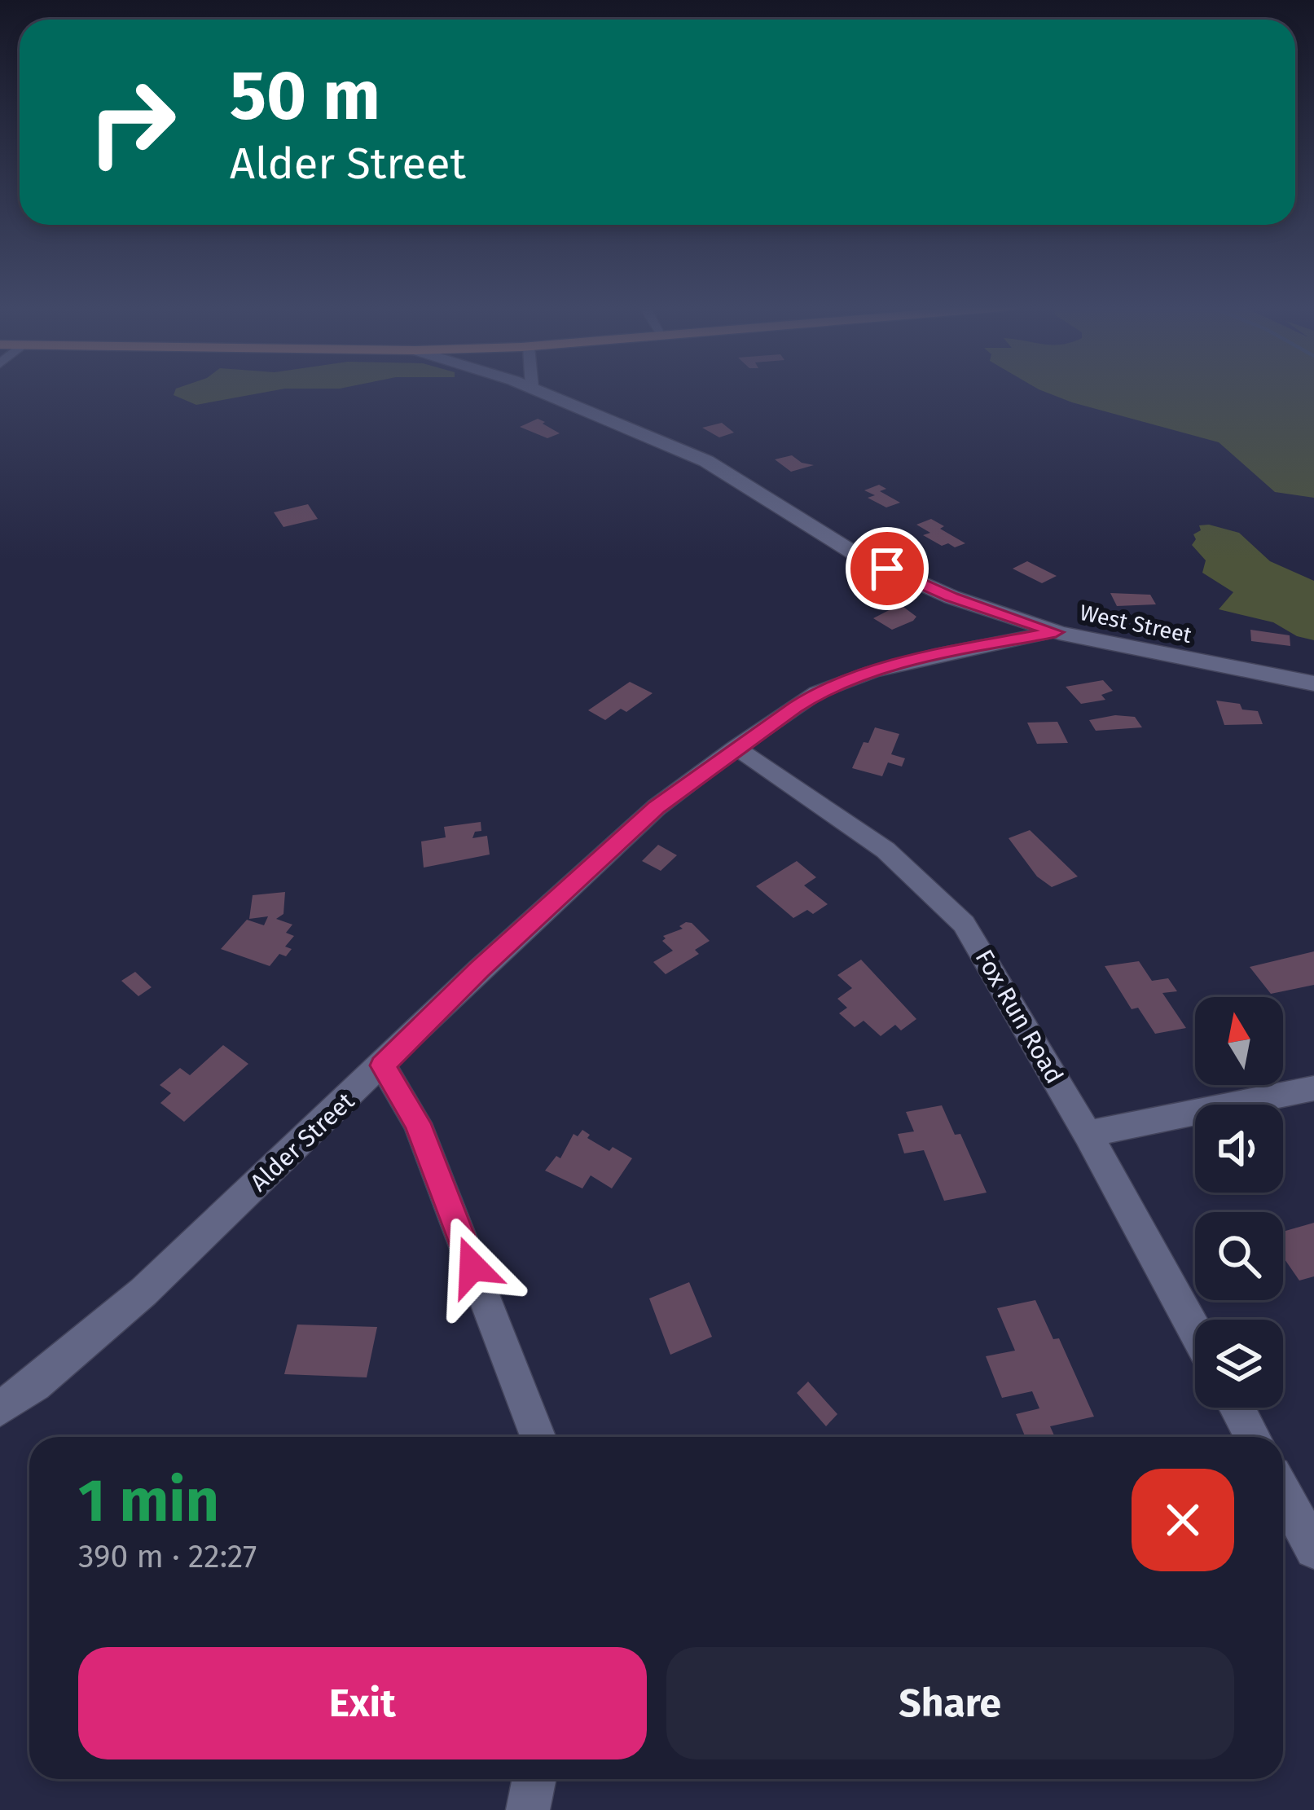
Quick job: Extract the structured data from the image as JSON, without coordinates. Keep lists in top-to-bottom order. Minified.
{"streets":{"street":["West Street","Fox Run Road","Alder Street"]},"crossings":[["West Street","Alder Street"],["Fox Run Road","Alder Street"]],"north":"top","page":{"turn":["50 m","Alder Street"],"heading":["1 min","390 m · 22:27"],"buttons":["Exit","Share"]}}
